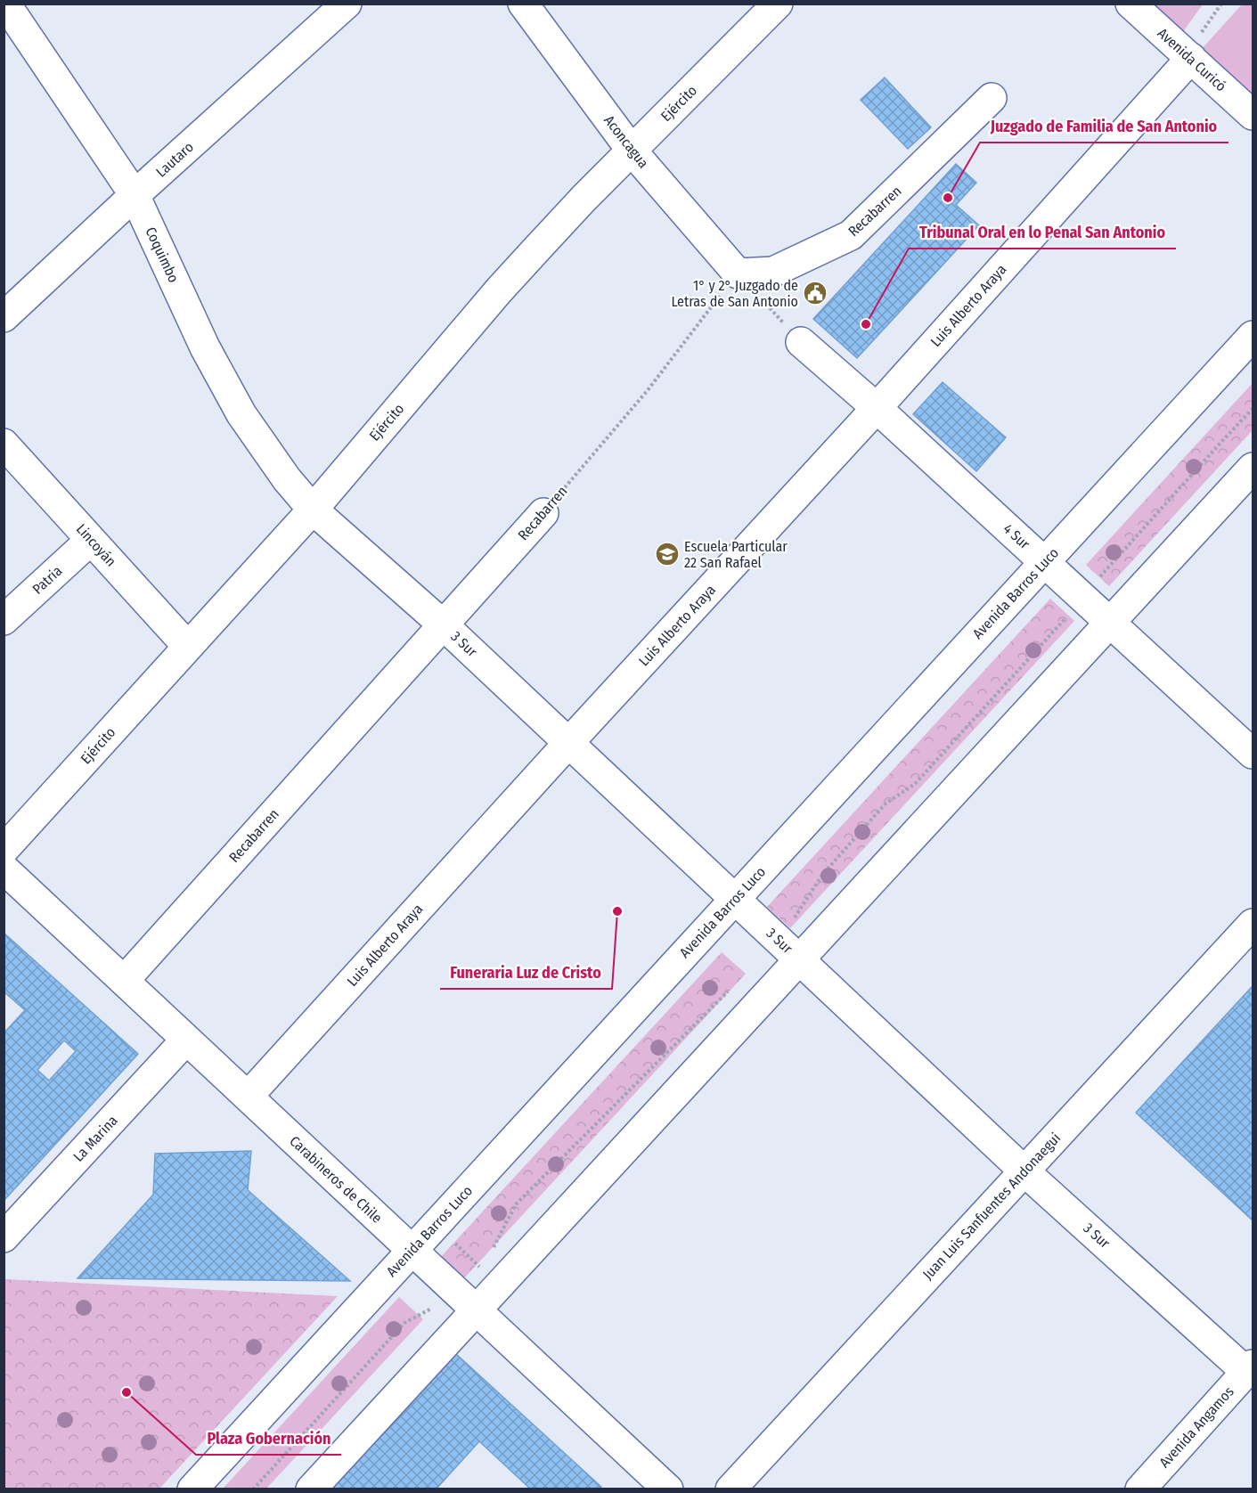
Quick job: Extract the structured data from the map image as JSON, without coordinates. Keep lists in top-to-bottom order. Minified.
{"streets":{"street":["Avenida Curicó","Ejército","Aconcagua","Lautaro","Recabarren","Coquimbo","Luis Alberto Araya","4 Sur","Lincoyán","Patria","Avenida Barros Luco","3 Sur","La Marina","Carabineros de Chile","Juan Luis Sanfuentes Andonaegui","Avenida Angamos"]},"crossings":[["Avenida Curicó","Luis Alberto Araya"],["Ejército","Aconcagua"],["Ejército","Coquimbo"],["Ejército","Lincoyán"],["Ejército","3 Sur"],["Aconcagua","Recabarren"],["Lautaro","Coquimbo"],["Recabarren","3 Sur"],["Recabarren","Carabineros de Chile"],["Coquimbo","3 Sur"],["Luis Alberto Araya","4 Sur"],["Luis Alberto Araya","3 Sur"],["Luis Alberto Araya","Carabineros de Chile"],["4 Sur","Avenida Barros Luco"],["Lincoyán","Patria"],["Avenida Barros Luco","3 Sur"],["Avenida Barros Luco","Carabineros de Chile"],["3 Sur","Juan Luis Sanfuentes Andonaegui"],["3 Sur","Avenida Angamos"],["La Marina","Carabineros de Chile"]],"places":{"other":["Juzgado de Familia de San Antonio","Tribunal Oral en lo Penal San Antonio","Funeraria Luz de Cristo","Plaza Gobernación"],"public building":["1° y 2° Juzgado de Letras de San Antonio"],"school or university":["Escuela Particular 22 San Rafael"]}}
